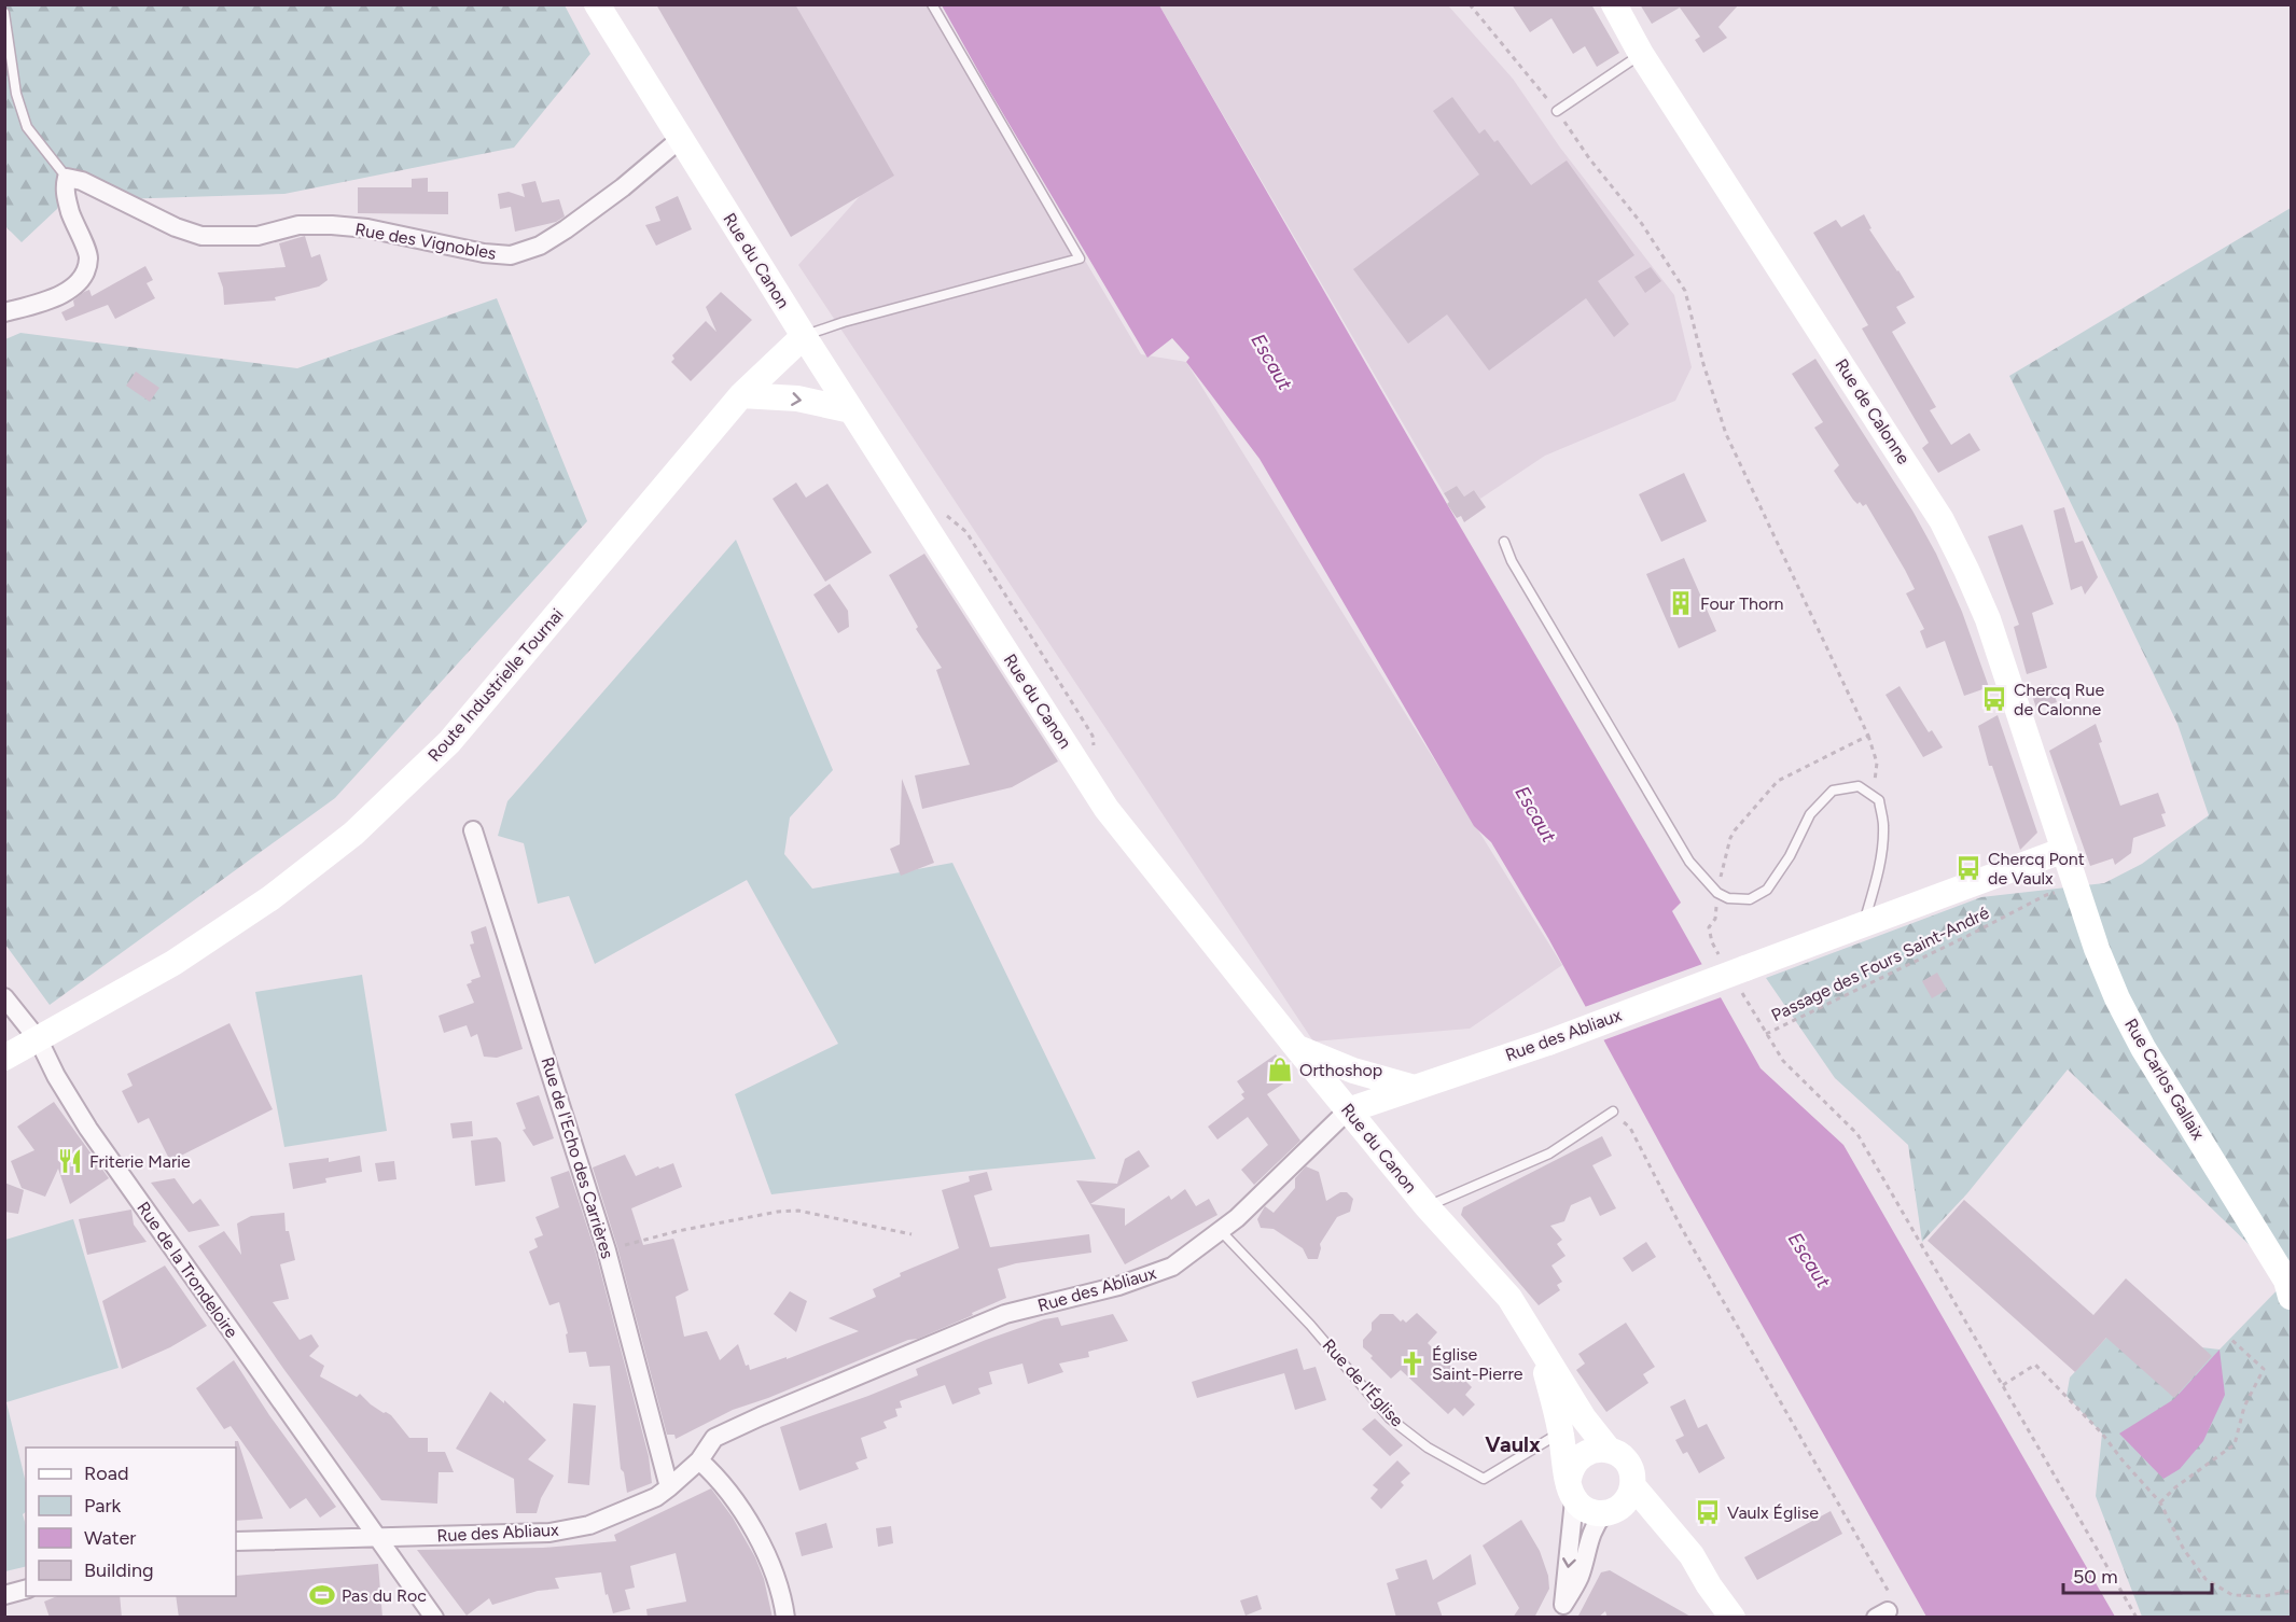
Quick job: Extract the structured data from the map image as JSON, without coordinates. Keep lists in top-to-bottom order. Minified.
{"streets":{"main road":["Rue du Canon","Rue de Calonne","Route Industrielle Tournai","Rue des Abliaux","Rue Carlos Gallaix"],"street":["Rue des Vignobles","Rue de l'Echo des Carrières","Rue de la Trondeloire"],"lane":["Rue de l'Église"],"path":["Passage des Fours Saint-André"]},"crossings":[["Rue des Vignobles","Rue du Canon"],["Rue du Canon","Route Industrielle Tournai"],["Rue du Canon","Rue des Abliaux"],["Rue de Calonne","Rue des Abliaux"],["Rue de Calonne","Rue Carlos Gallaix"],["Route Industrielle Tournai","Rue de la Trondeloire"],["Passage des Fours Saint-André","Rue Carlos Gallaix"],["Rue des Abliaux","Rue Carlos Gallaix"],["Rue des Abliaux","Rue de l'Echo des Carrières"],["Rue des Abliaux","Rue de la Trondeloire"],["Rue des Abliaux","Rue de l'Église"]],"districts":["Vaulx"],"water":["Escaut"],"places":{"building":["Four Thorn"],"bus stop":["Chercq Rue de Calonne","Chercq Pont de Vaulx","Vaulx Église"],"shop":["Orthoshop"],"restaurant":["Friterie Marie"],"church":["Église Saint-Pierre"],"sports":["Pas du Roc"]},"legend":["Road","Park","Water","Building"],"scale_bar":"50 m"}
